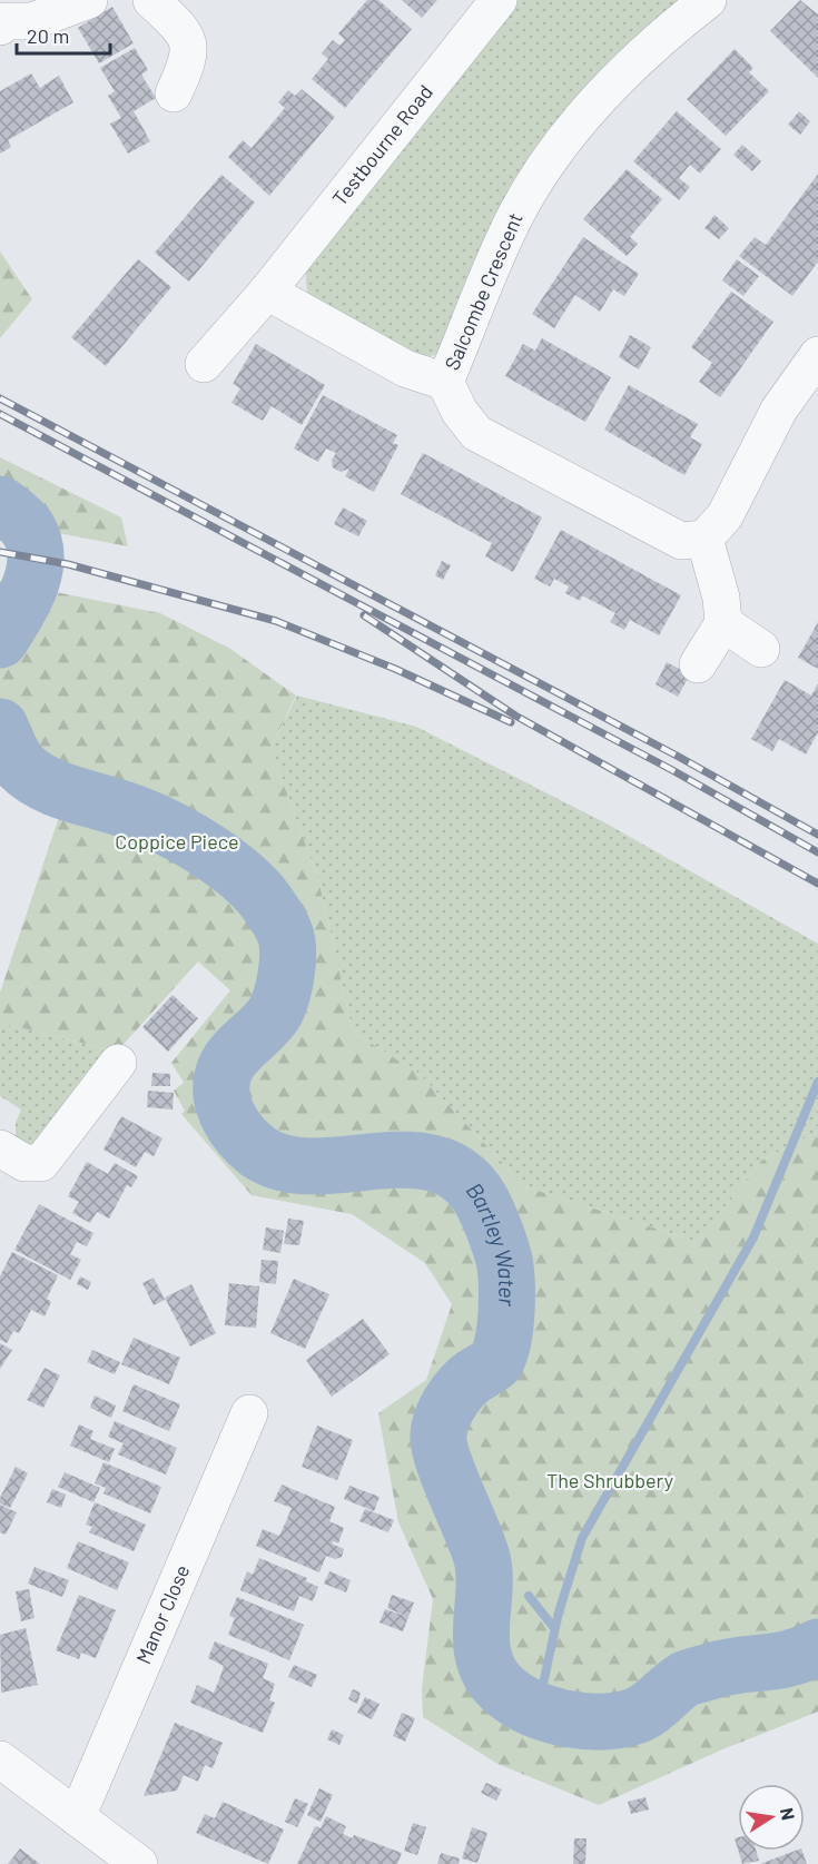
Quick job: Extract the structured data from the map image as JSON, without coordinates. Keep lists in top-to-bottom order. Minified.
{"streets":{"street":["Testbourne Road","Salcombe Crescent","Manor Close"]},"water":["Bartley Water"],"parks":["Coppice Piece","The Shrubbery"],"scale_bar":"20 m","north":"right"}
